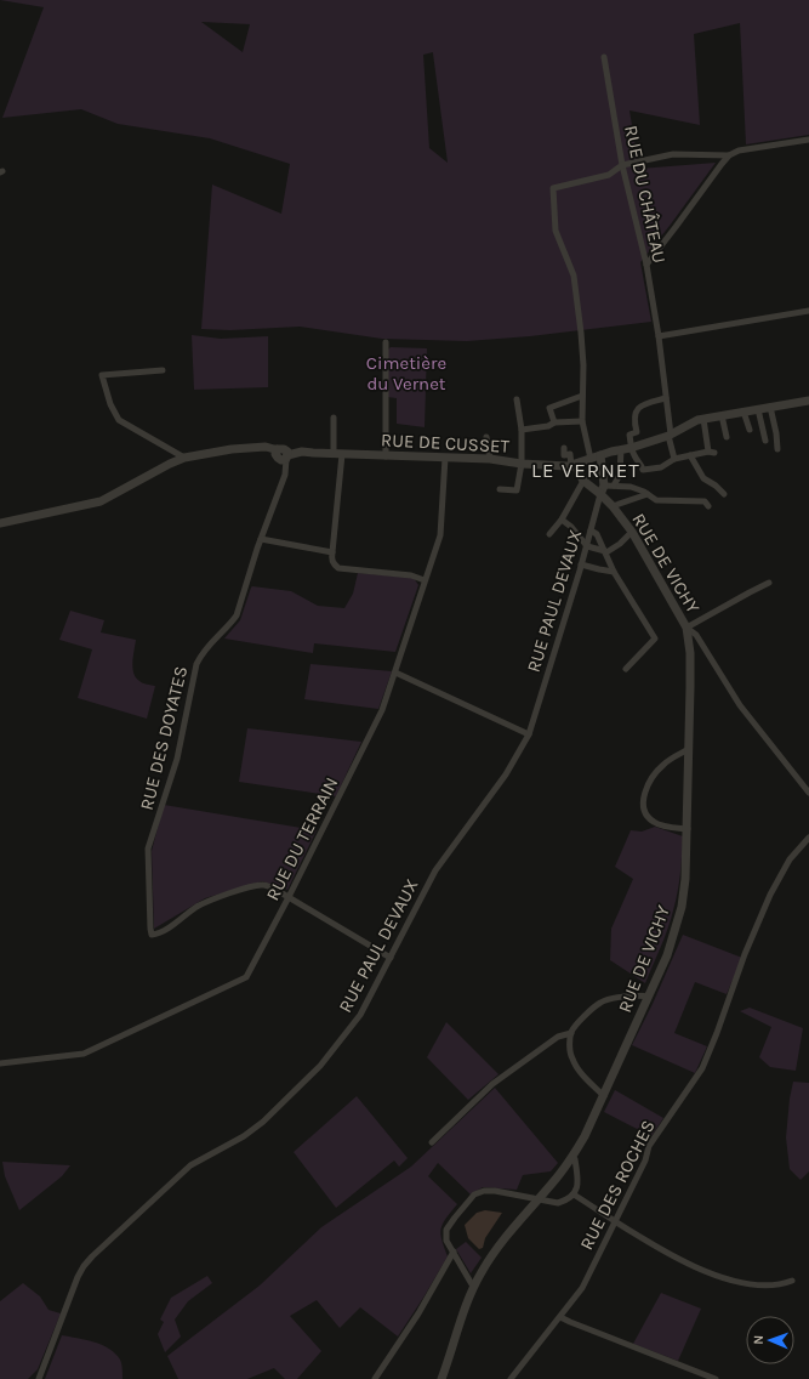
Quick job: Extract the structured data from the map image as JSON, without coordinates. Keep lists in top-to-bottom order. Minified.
{"streets":{"street":["RUE DU CHÂTEAU","RUE DE CUSSET","RUE DE VICHY","RUE PAUL DEVAUX","RUE DES DOYATES","RUE DU TERRAIN","RUE DES ROCHES"]},"crossings":[["RUE DE CUSSET","RUE DES DOYATES"],["RUE DE CUSSET","RUE DU TERRAIN"],["RUE DE VICHY","RUE PAUL DEVAUX"],["RUE DES DOYATES","RUE DU TERRAIN"]],"districts":["LE VERNET"],"parks":["Cimetière du Vernet"],"north":"left"}
